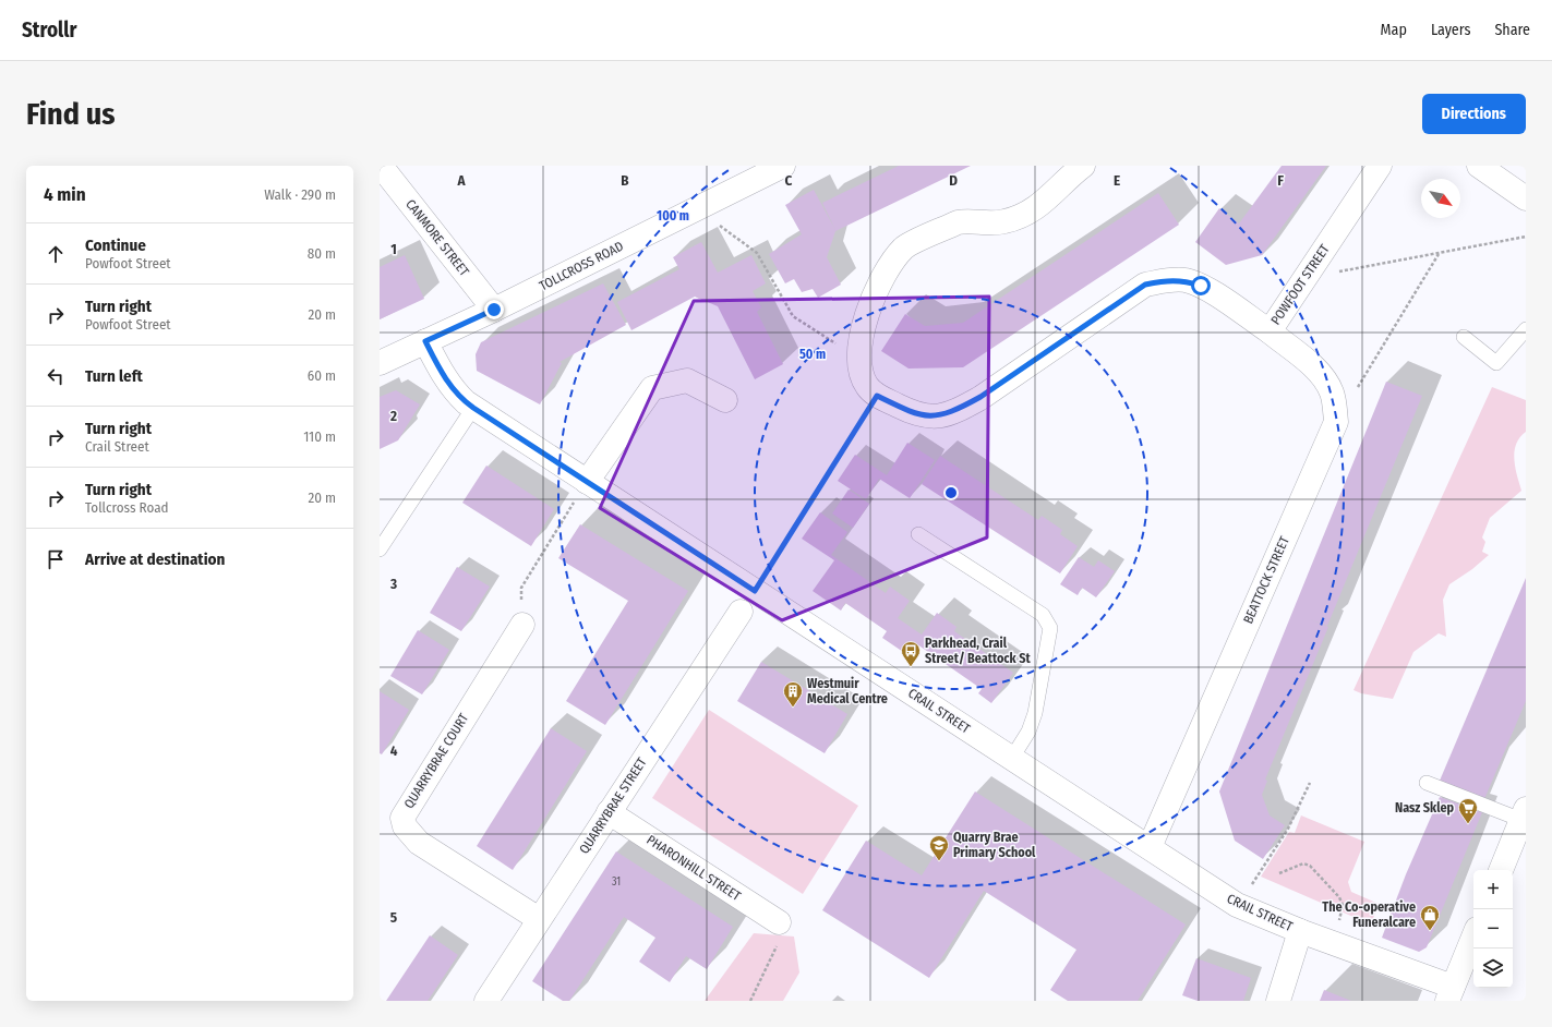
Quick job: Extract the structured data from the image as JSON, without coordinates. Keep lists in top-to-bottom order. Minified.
{"streets":{"street":["CANMORE STREET","TOLLCROSS ROAD","POWFOOT STREET","BEATTOCK STREET","CRAIL STREET","QUARRYBRAE COURT","QUARRYBRAE STREET","PHARONHILL STREET"]},"crossings":[["CANMORE STREET","TOLLCROSS ROAD"],["TOLLCROSS ROAD","CRAIL STREET"],["POWFOOT STREET","BEATTOCK STREET"],["BEATTOCK STREET","CRAIL STREET"],["QUARRYBRAE COURT","QUARRYBRAE STREET"],["QUARRYBRAE STREET","PHARONHILL STREET"]],"places":{"bus stop":["Parkhead, Crail Street/ Beattock St"],"building":["Westmuir Medical Centre"],"supermarket":["Nasz Sklep"],"school or university":["Quarry Brae Primary School"],"shop":["The Co-operative Funeralcare"]},"house_numbers":["31"],"north":"bottom right","page":{"header":"Strollr","nav":["Map","Layers","Share"],"buttons":"Directions","title":"Find us","heading":["4 min","Walk · 290 m"],"list":[["Continue","Powfoot Street","80 m"],["Turn right","Powfoot Street","20 m"],["Turn left","60 m"],["Turn right","Crail Street","110 m"],["Turn right","Tollcross Road","20 m"],"Arrive at destination"],"map_buttons":["+","−"]},"grid":{"columns":["A","B","C","D","E","F"],"rows":["1","2","3","4","5"]},"rings":["100 m","50 m"]}
